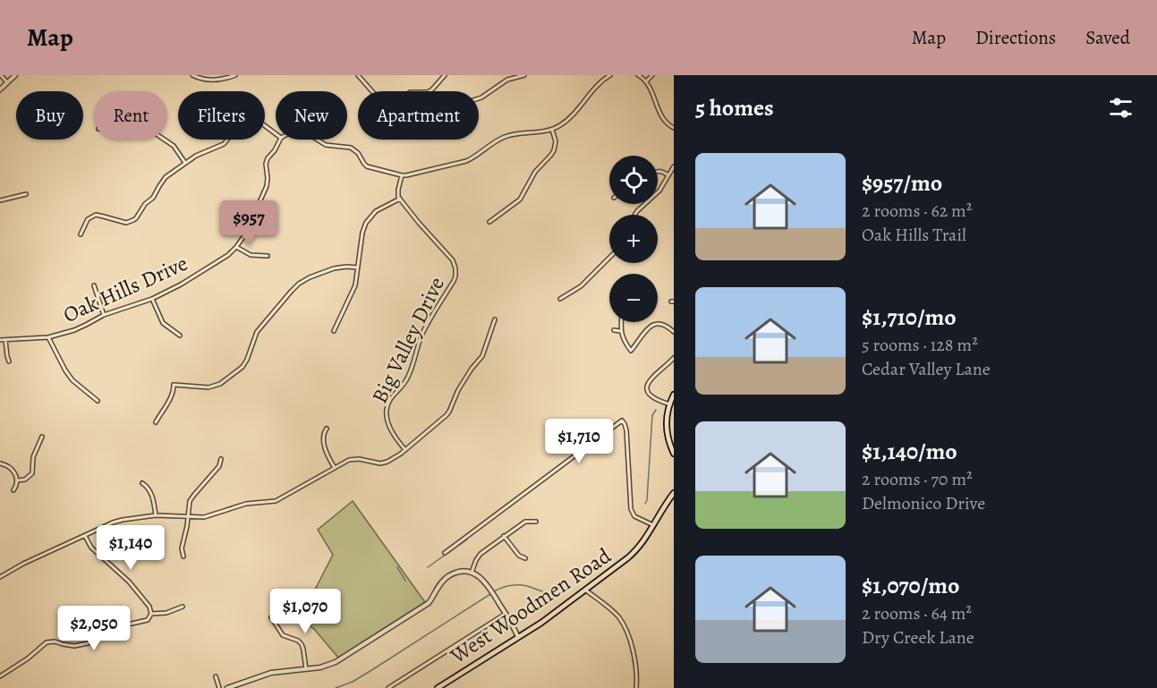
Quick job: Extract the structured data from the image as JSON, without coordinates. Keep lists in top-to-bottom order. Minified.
{"streets":{"main road":["West Woodmen Road"],"street":["Oak Hills Drive","Big Valley Drive"]},"page":{"header":"Map","nav":["Map","Directions","Saved"],"heading":"5 homes","chip":["Buy","Rent","Filters","New","Apartment"],"list":[{"name":"$957/mo","note":"2 rooms · 62 m² · Oak Hills Trail"},{"name":"$1,710/mo","note":"5 rooms · 128 m² · Cedar Valley Lane"},{"name":"$1,140/mo","note":"2 rooms · 70 m² · Delmonico Drive"},{"name":"$1,070/mo","note":"2 rooms · 64 m² · Dry Creek Lane"}],"map_buttons":["+","−"],"price":["$957","$1,710","$1,140","$1,070","$2,050"]}}
